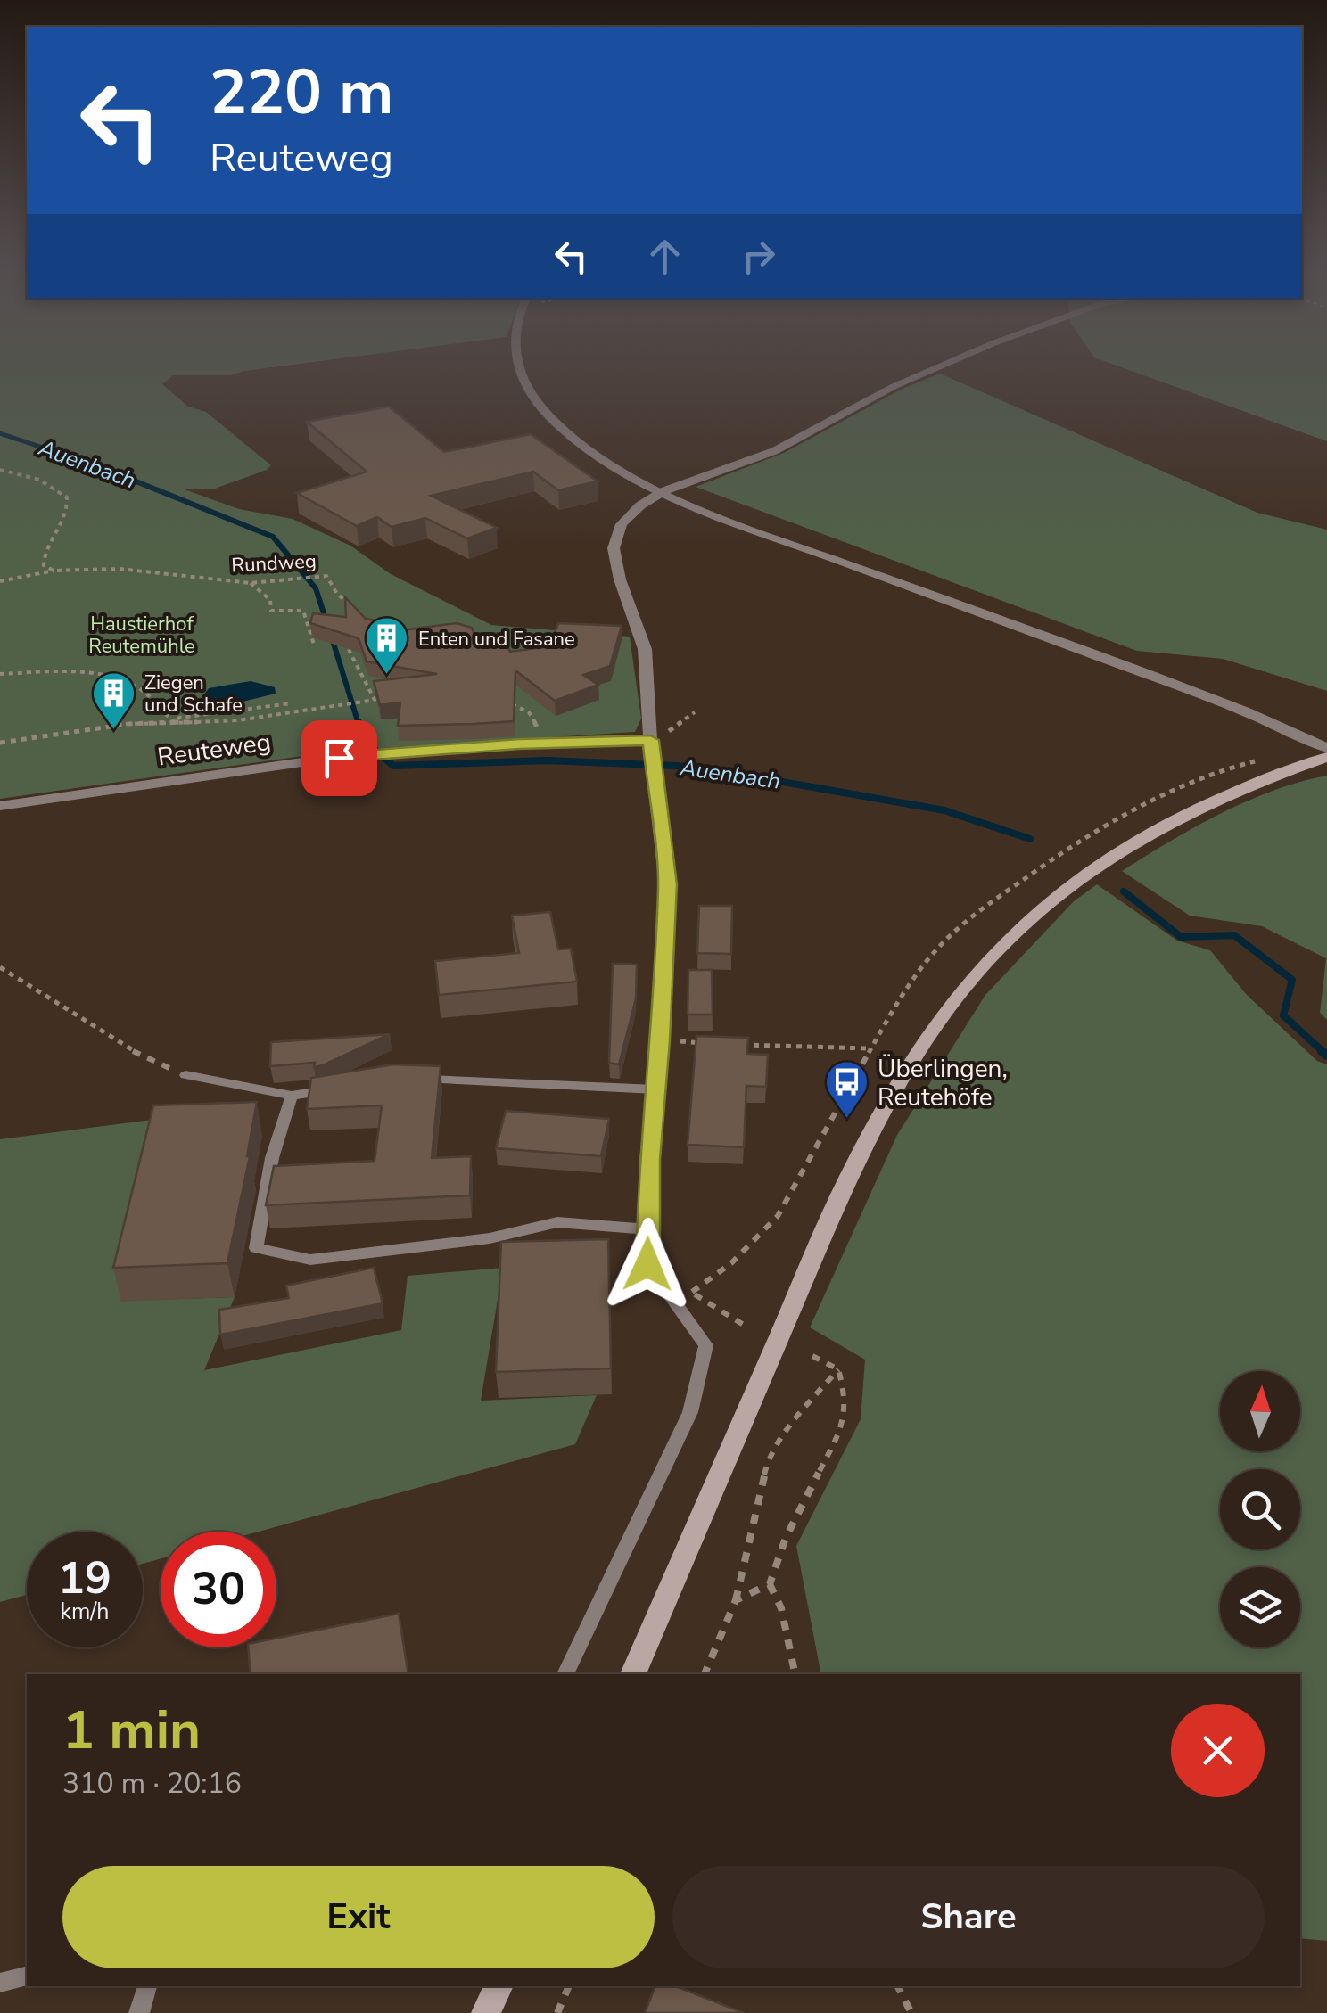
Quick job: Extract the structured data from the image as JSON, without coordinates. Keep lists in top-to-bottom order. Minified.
{"streets":{"street":["Reuteweg"],"path":["Rundweg"]},"water":["Auenbach"],"parks":["Haustierhof Reutemühle"],"places":{"building":["Enten und Fasane","Ziegen und Schafe"],"bus stop":["Überlingen, Reutehöfe"]},"north":"top","page":{"turn":["220 m","Reuteweg"],"speed":"19 km/h","limit":"30","heading":["1 min","310 m · 20:16"],"buttons":["Exit","Share"]}}
